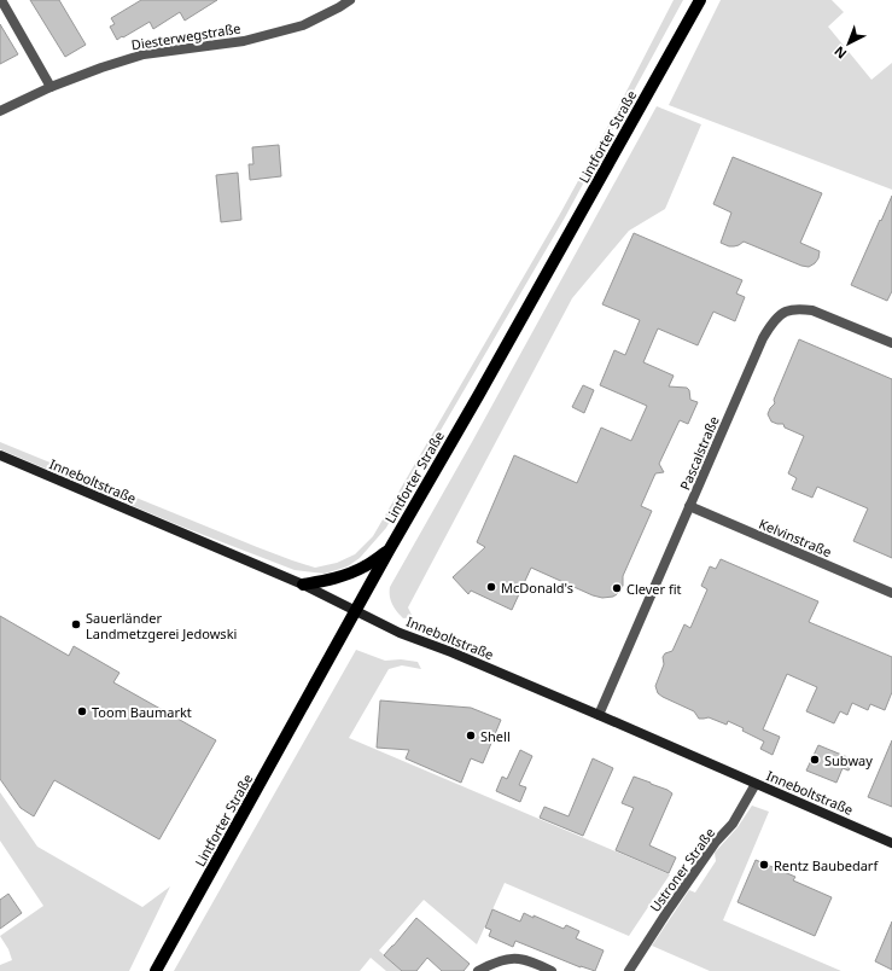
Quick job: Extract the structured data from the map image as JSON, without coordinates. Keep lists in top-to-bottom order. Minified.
{"streets":{"main road":["Lintforter Straße"],"street":["Diesterwegstraße","Pascalstraße","Inneboltstraße","Kelvinstraße","Ustroner Straße"]},"crossings":[["Lintforter Straße","Inneboltstraße"],["Pascalstraße","Inneboltstraße"],["Pascalstraße","Kelvinstraße"],["Inneboltstraße","Ustroner Straße"]],"places":["McDonald's","Clever fit","Sauerländer Landmetzgerei Jedowski","Toom Baumarkt","Shell","Subway","Rentz Baubedarf"],"north":"bottom left"}
